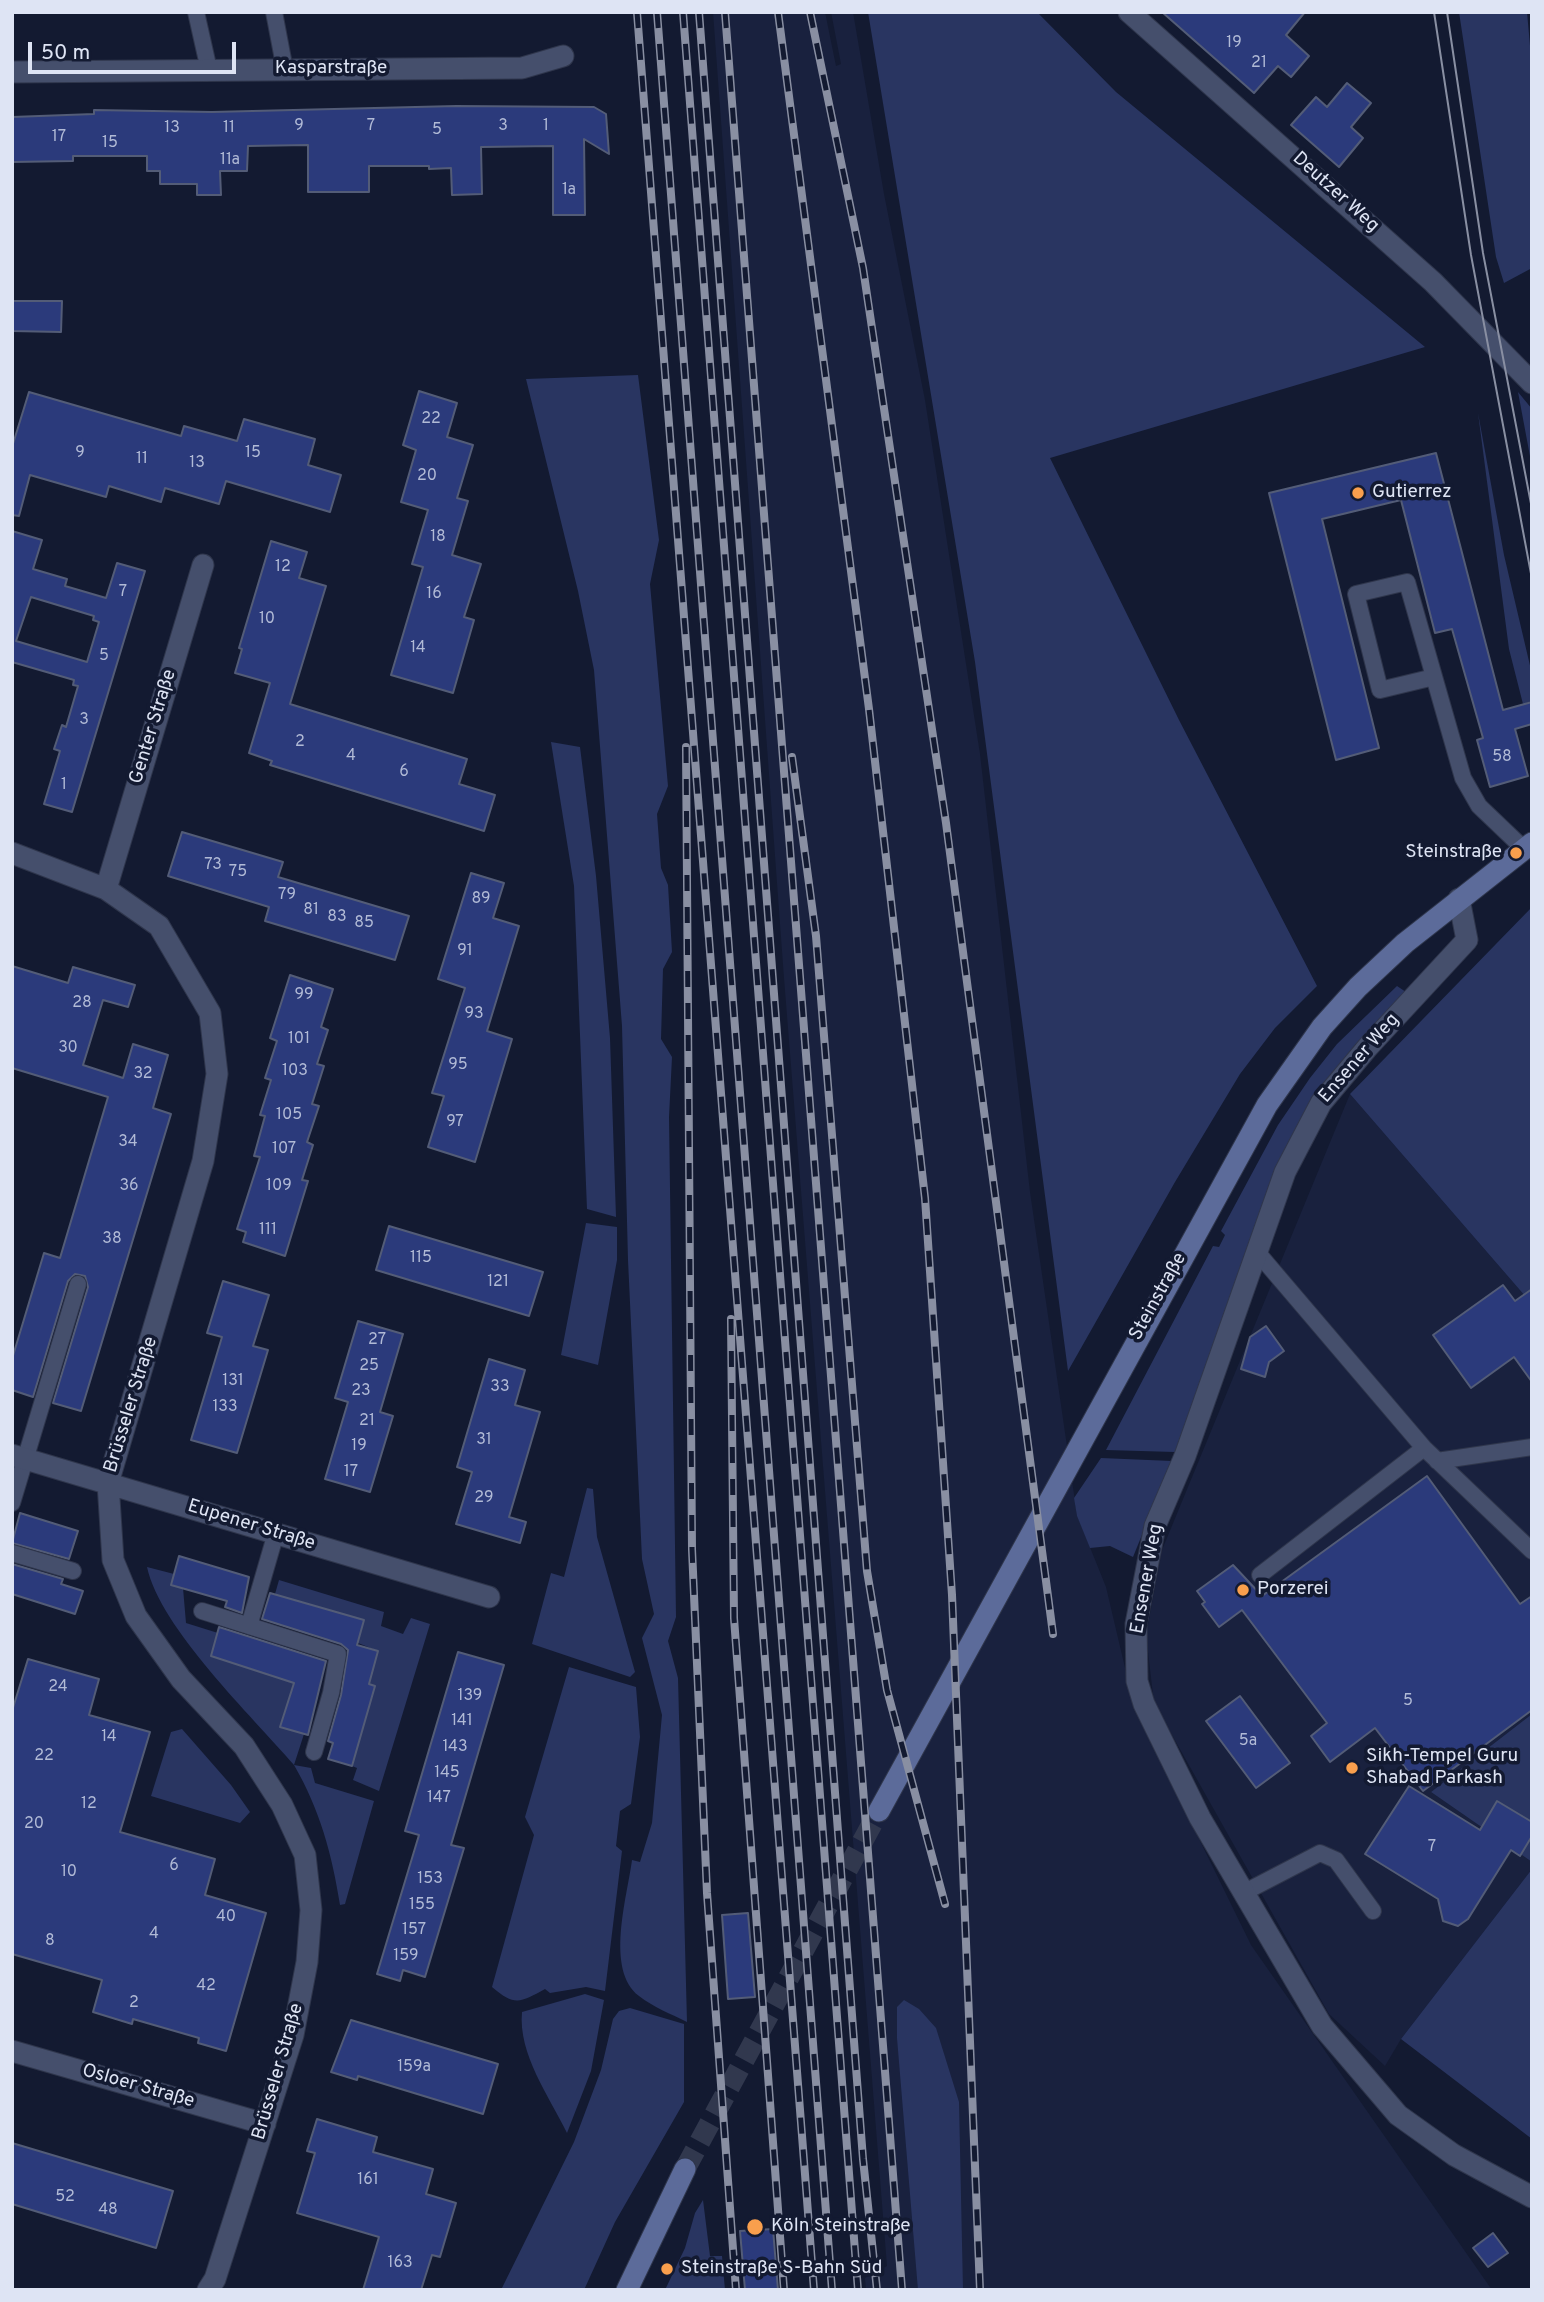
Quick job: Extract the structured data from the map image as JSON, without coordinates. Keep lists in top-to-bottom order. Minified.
{"streets":{"main road":["Steinstraße"],"street":["Kasparstraße","Deutzer Weg","Genter Straße","Ensener Weg","Brüsseler Straße","Eupener Straße","Osloer Straße"]},"crossings":[["Genter Straße","Brüsseler Straße"],["Ensener Weg","Steinstraße"],["Brüsseler Straße","Eupener Straße"],["Brüsseler Straße","Osloer Straße"]],"places":["Gutierrez","Steinstraße","Porzerei","Sikh-Tempel Guru Shabad Parkash","Köln Steinstraße","Steinstraße S-Bahn Süd"],"house_numbers":["19","21","9","7","3","1","13","11","5","17","15","11a","1a","22","9","15","11","13","20","18","12","7","16","10","14","5","3","2","4","58","6","1","73","75","79","89","81","83","85","91","99","28","93","101","30","95","103","32","105","97","34","107","36","109","111","38","115","121","27","25","131","33","23","133","21","31","19","17","29","24","139","5","141","14","5a","143","22","145","147","12","20","7","6","10","153","155","40","157","4","8","159","42","2","159a","161","52","48","163"],"scale_bar":"50 m"}
